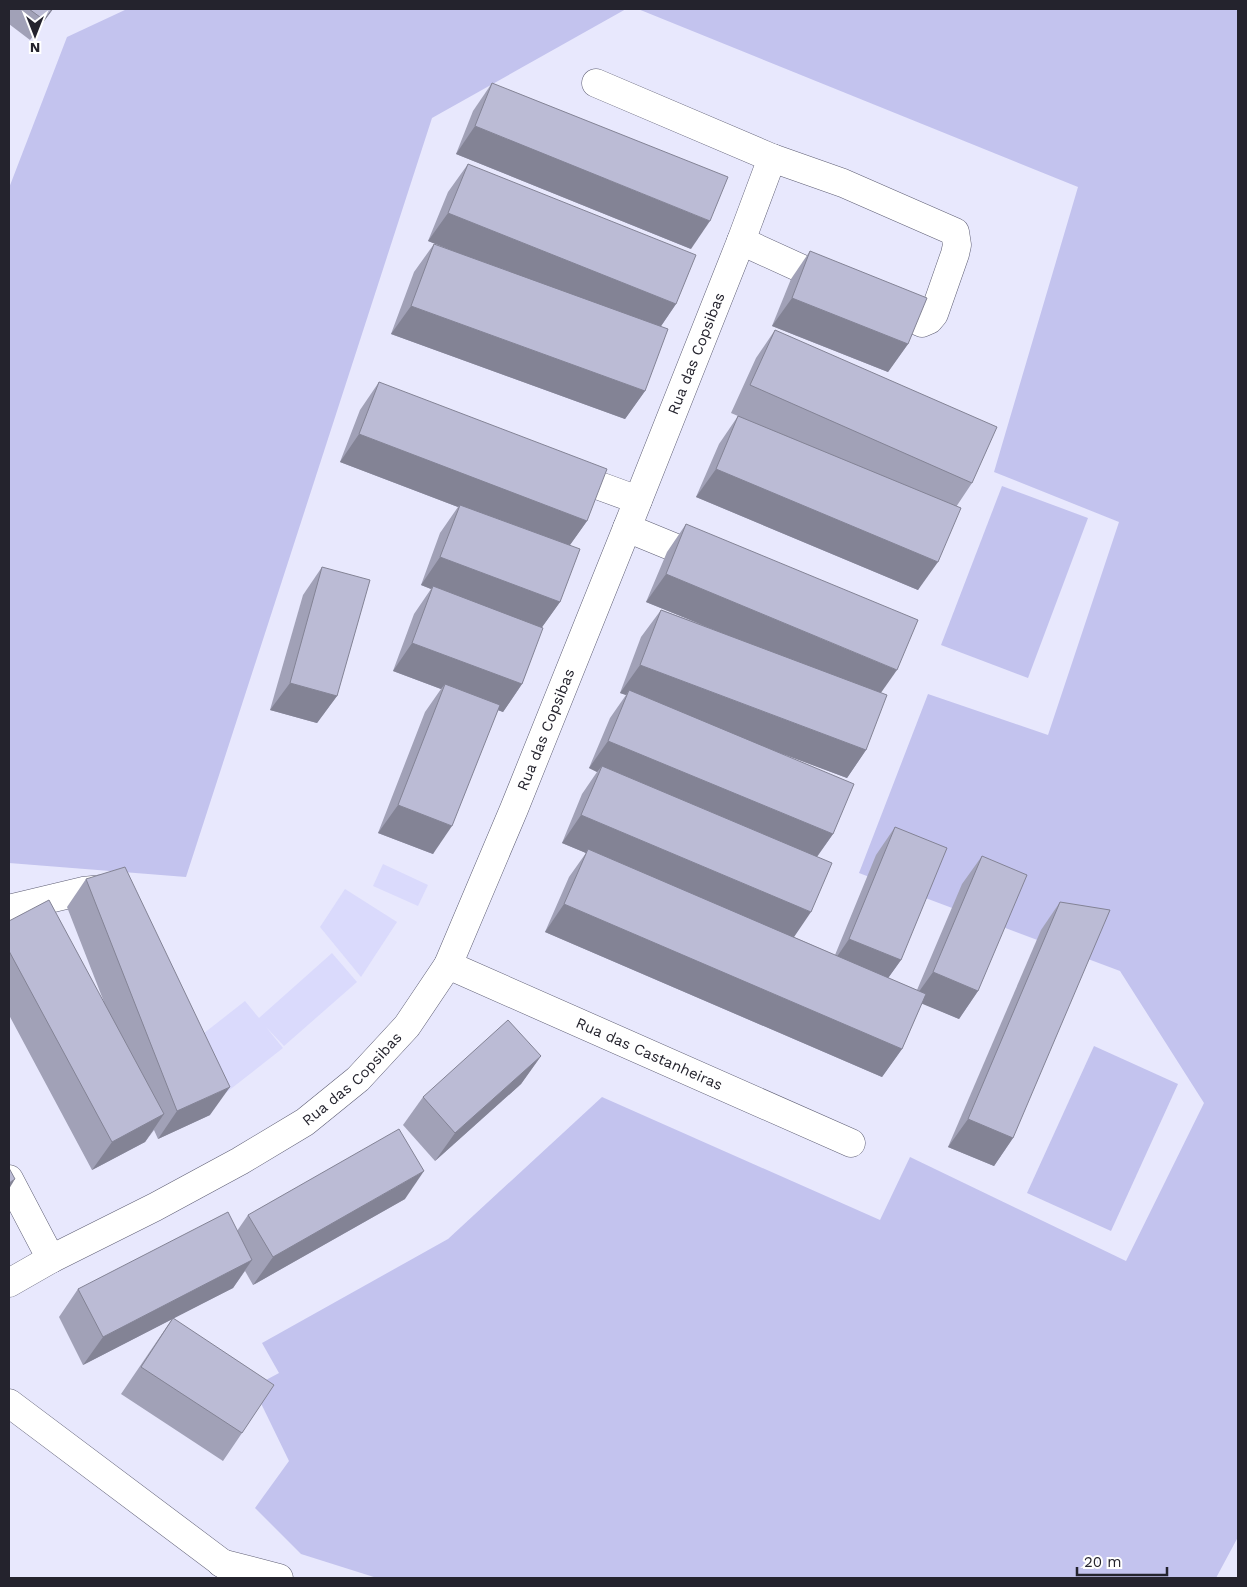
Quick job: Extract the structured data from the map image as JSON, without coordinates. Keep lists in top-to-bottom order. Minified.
{"streets":{"street":["Rua das Copsibas","Rua das Castanheiras"]},"crossings":[["Rua das Copsibas","Rua das Castanheiras"]],"scale_bar":"20 m","north":"bottom"}
